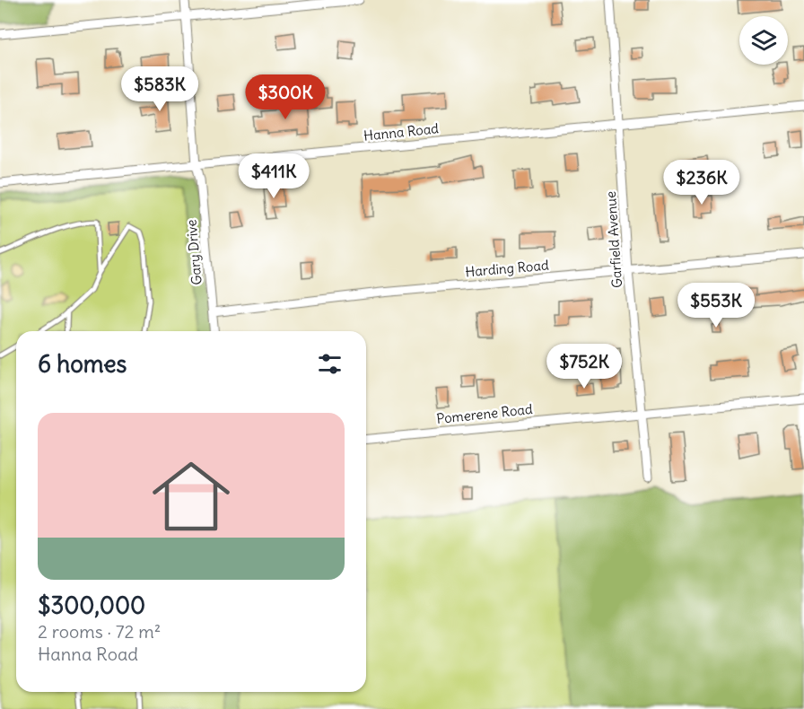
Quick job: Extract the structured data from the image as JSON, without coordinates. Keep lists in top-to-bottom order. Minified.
{"streets":{"street":["Hanna Road","Garfield Avenue","Gary Drive","Harding Road","Pomerene Road"]},"crossings":[["Hanna Road","Garfield Avenue"],["Hanna Road","Gary Drive"],["Garfield Avenue","Harding Road"],["Garfield Avenue","Pomerene Road"],["Gary Drive","Harding Road"]],"page":{"price":["$583K","$300K","$411K","$236K","$553K","$752K"],"heading":"6 homes","list":[{"name":"$300,000","note":"2 rooms · 72 m² · Hanna Road"}]}}
